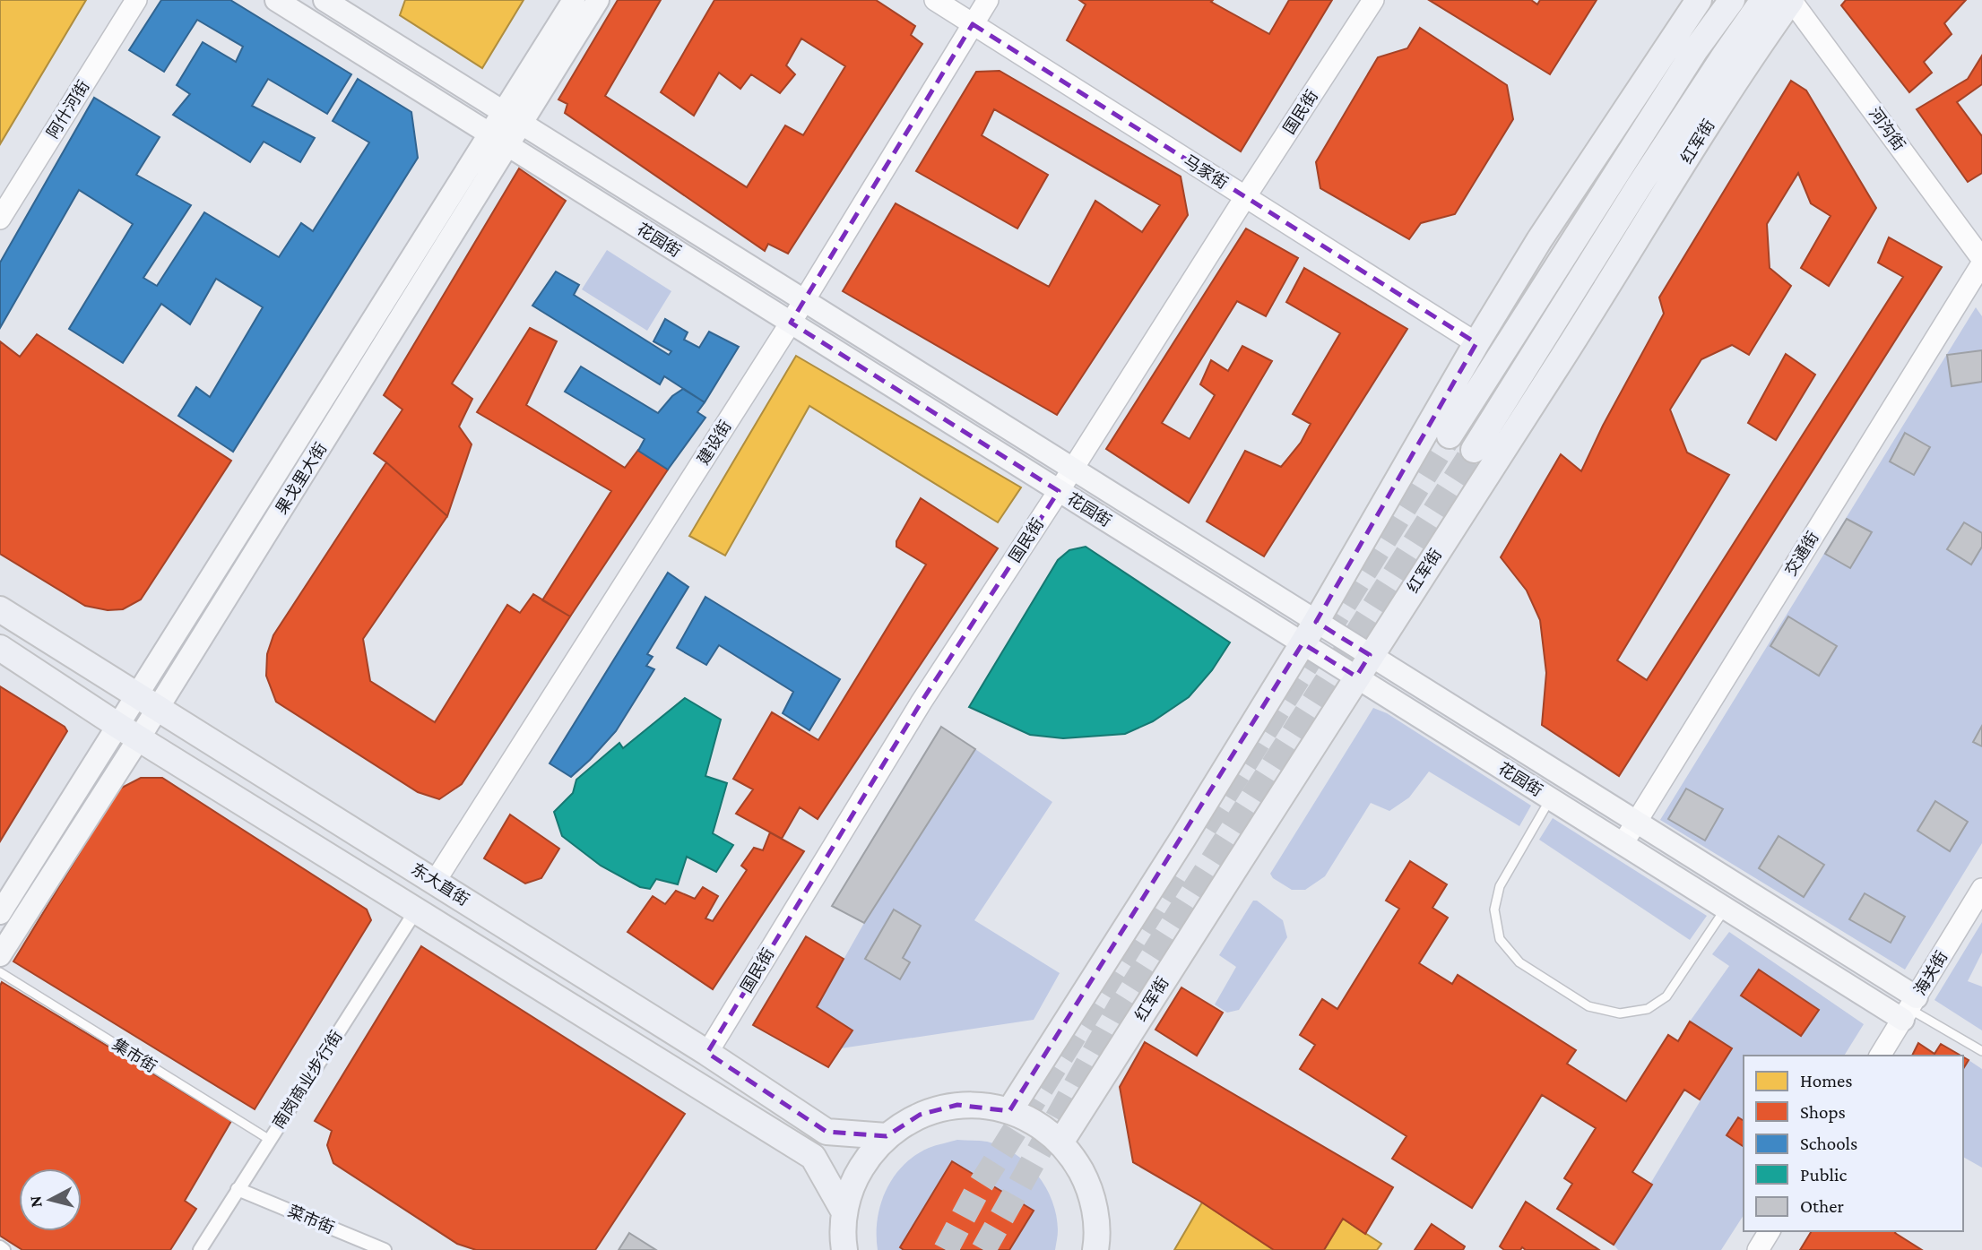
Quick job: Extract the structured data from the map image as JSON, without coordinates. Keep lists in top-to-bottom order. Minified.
{"streets":{"main road":["红军街","花园街","果戈里大街","东大直街"],"street":["阿什河街","国民街","河沟街","马家街","建设街","交通街","海关街","南岗商业步行街","菜市街"],"lane":["集市街"]},"crossings":[["国民街","马家街"],["国民街","花园街"],["国民街","东大直街"],["河沟街","红军街"],["红军街","花园街"],["马家街","建设街"],["花园街","建设街"],["花园街","果戈里大街"],["花园街","交通街"],["花园街","海关街"],["建设街","东大直街"],["果戈里大街","东大直街"],["集市街","南岗商业步行街"],["南岗商业步行街","菜市街"]],"legend":["Homes","Shops","Schools","Public","Other"],"north":"left"}
